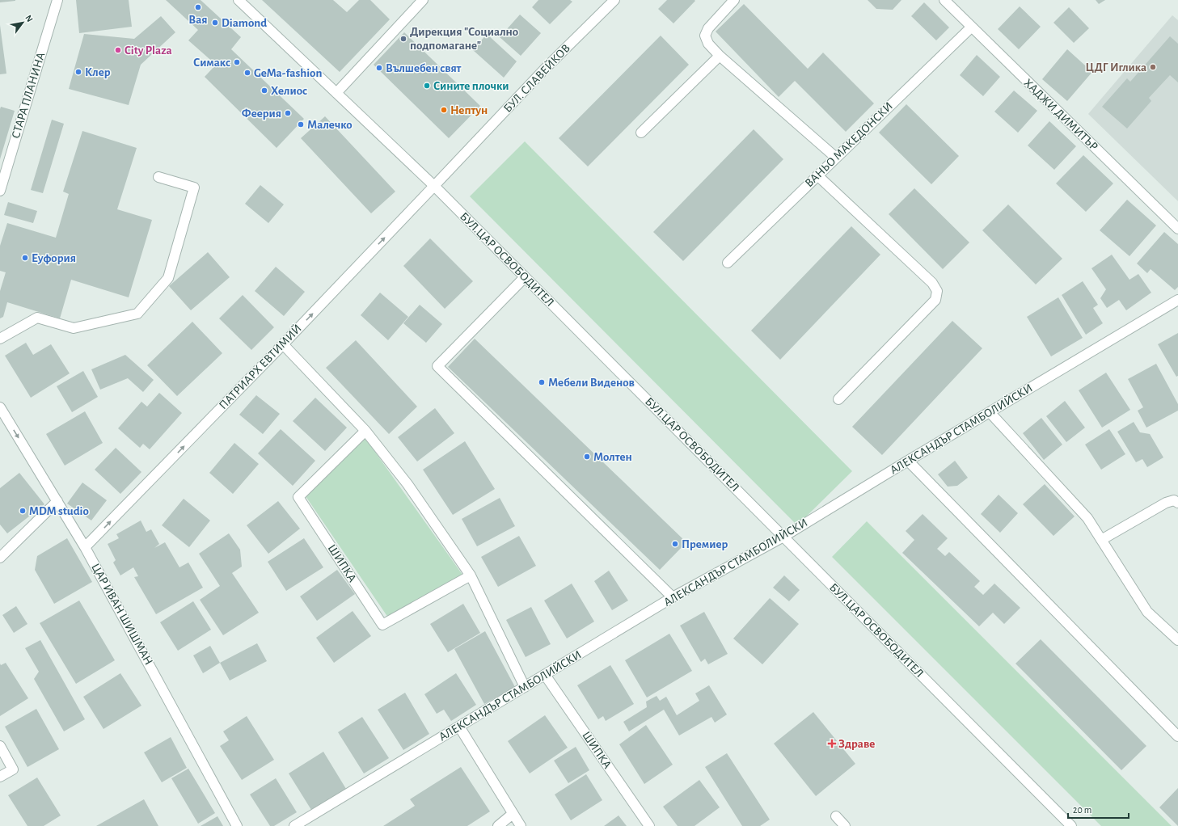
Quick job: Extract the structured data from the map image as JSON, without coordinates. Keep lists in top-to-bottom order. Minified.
{"streets":{"street":["БУЛ. СЛАВЕЙКОВ","СТАРА ПЛАНИНА","ХАДЖИ ДИМИТЪР","ВАНЬО МАКЕДОНСКИ","БУЛ.ЦАР ОСВОБОДИТЕЛ","ПАТРИАРХ ЕВТИМИЙ","АЛЕКСАНДЪР СТАМБОЛИЙСКИ","ШИПКА","ЦАР ИВАН ШИШМАН"]},"crossings":[["БУЛ. СЛАВЕЙКОВ","БУЛ.ЦАР ОСВОБОДИТЕЛ"],["БУЛ. СЛАВЕЙКОВ","ПАТРИАРХ ЕВТИМИЙ"],["ХАДЖИ ДИМИТЪР","ВАНЬО МАКЕДОНСКИ"],["БУЛ.ЦАР ОСВОБОДИТЕЛ","ПАТРИАРХ ЕВТИМИЙ"],["БУЛ.ЦАР ОСВОБОДИТЕЛ","АЛЕКСАНДЪР СТАМБОЛИЙСКИ"],["ПАТРИАРХ ЕВТИМИЙ","ЦАР ИВАН ШИШМАН"],["АЛЕКСАНДЪР СТАМБОЛИЙСКИ","ШИПКА"]],"one_way":["ПАТРИАРХ ЕВТИМИЙ"],"places":{"other":["Вая","Diamond","Дирекция \"Социално подпомагане\"","City Plaza","Симакс","ЦДГ Иглика","Вълшебен свят","Клер","GeMa-fashion","Сините плочки","Хелиос","Нептун","Феерия","Малечко","Еуфория","Мебели Виденов","Молтен","MDM studio","Премиер"],"health":["Здраве"]},"scale_bar":"20 m","north":"top right"}
